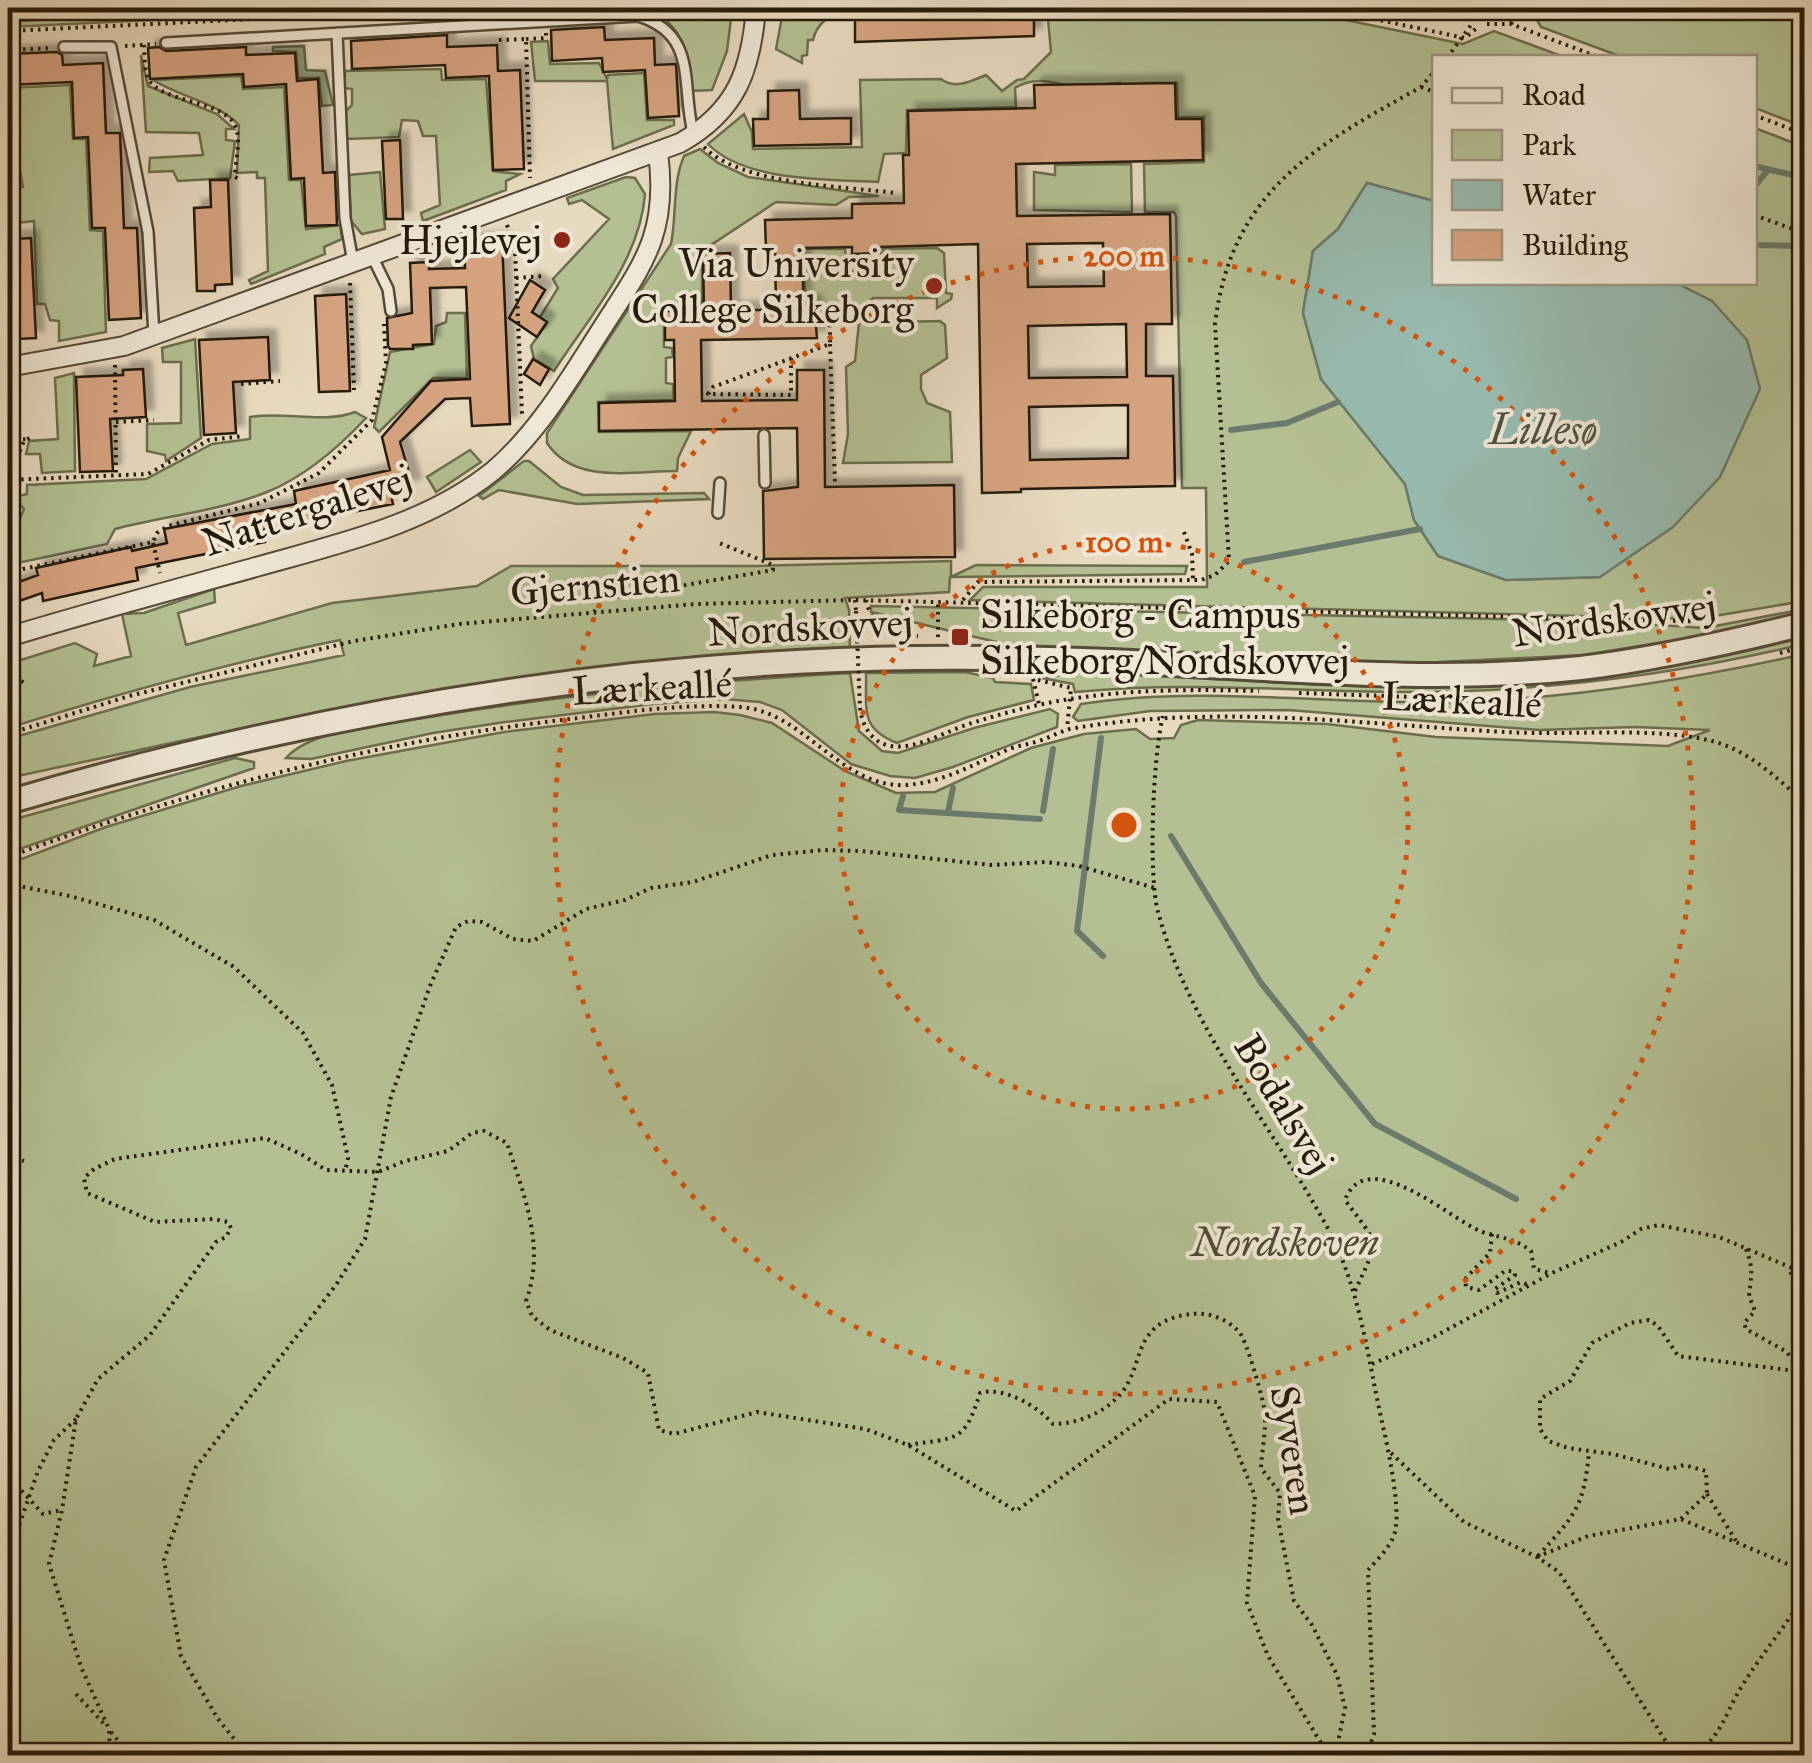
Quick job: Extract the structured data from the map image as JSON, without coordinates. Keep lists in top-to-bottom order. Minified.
{"streets":{"street":["Nattergalevej","Nordskovvej"],"path":["Gjernstien","Lærkeallé","Bodalsvej","Syveren"]},"crossings":[["Lærkeallé","Bodalsvej"]],"water":["Lillesø"],"parks":["Nordskoven"],"places":{"other":["Hjejlevej","Via University College Silkeborg"],"transit":["Silkeborg - Campus Silkeborg/Nordskovvej"]},"legend":["Road","Park","Water","Building"],"rings":["200 m","100 m"]}
